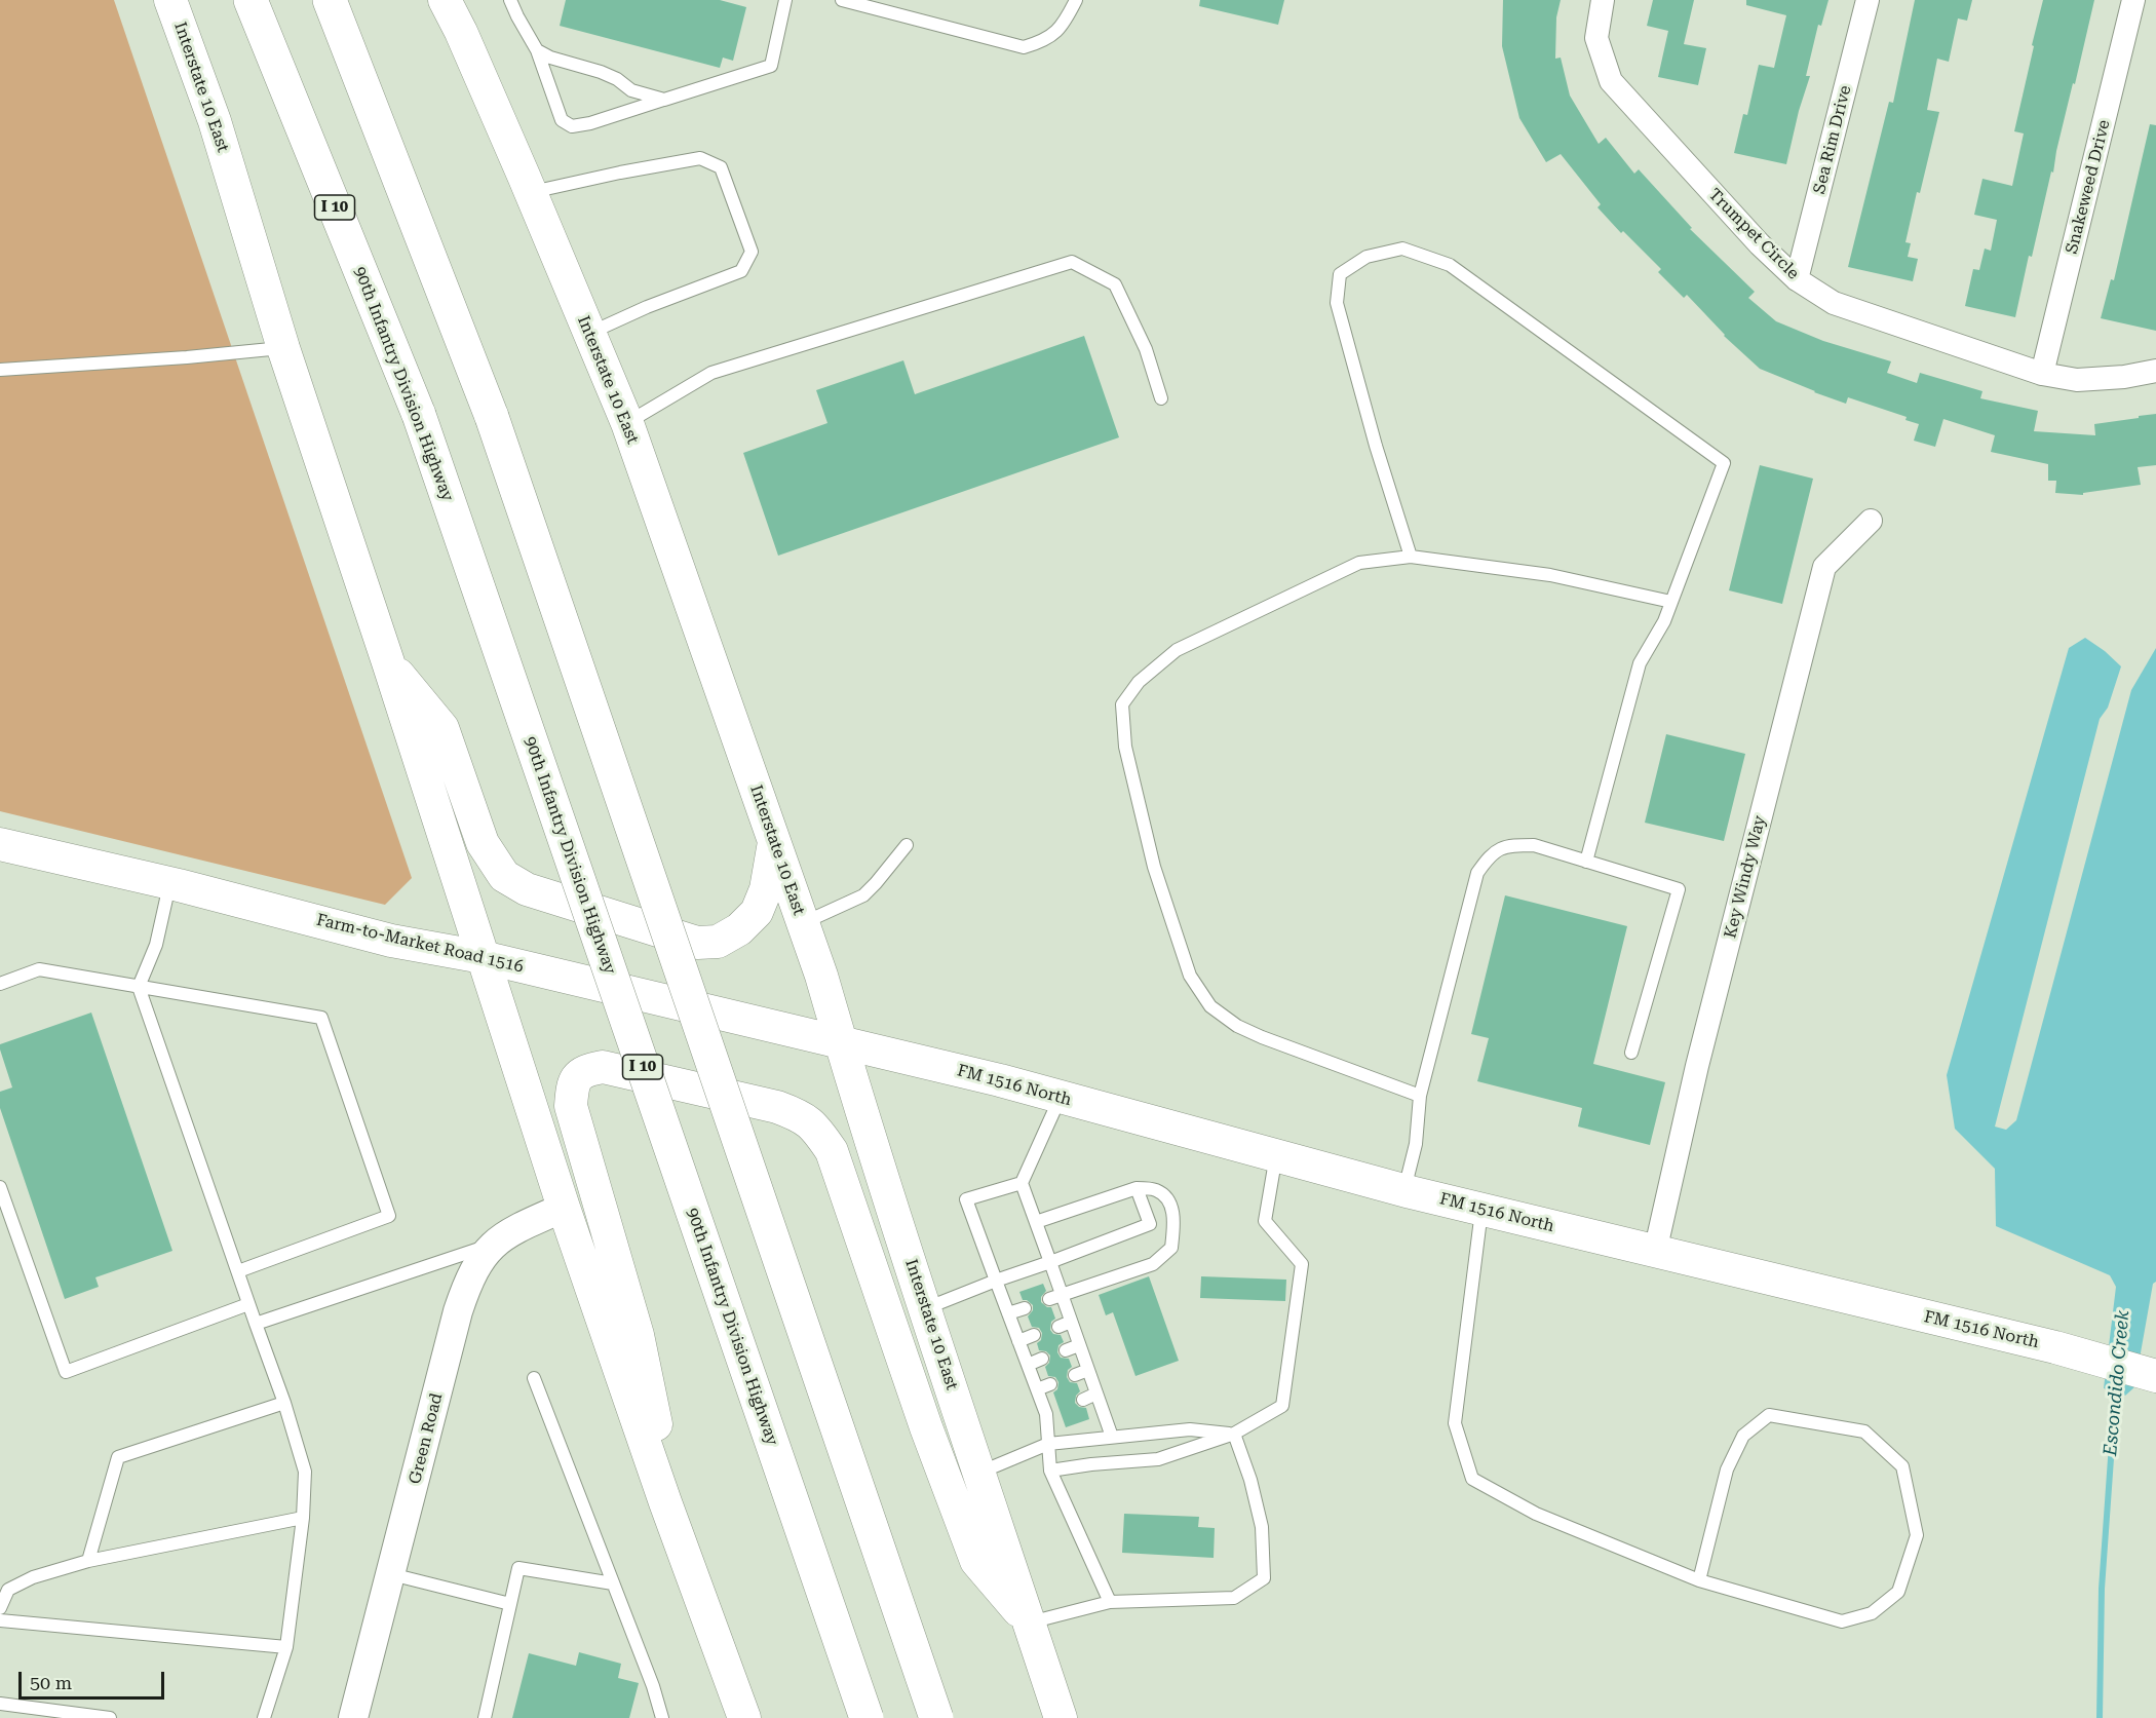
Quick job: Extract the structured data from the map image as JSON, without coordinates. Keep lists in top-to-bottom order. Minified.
{"streets":{"highway":["I 10","90th Infantry Division Highway"],"main road":["Interstate 10 East","Farm-to-Market Road 1516","FM 1516 North"],"street":["Sea Rim Drive","Snakeweed Drive","Trumpet Circle","Key Windy Way","Green Road"]},"crossings":[["Interstate 10 East","Farm-to-Market Road 1516"],["Interstate 10 East","FM 1516 North"],["Interstate 10 East","Green Road"],["Sea Rim Drive","Trumpet Circle"],["Snakeweed Drive","Trumpet Circle"],["Key Windy Way","FM 1516 North"],["Farm-to-Market Road 1516","FM 1516 North"]],"water":["Escondido Creek"],"scale_bar":"50 m"}
